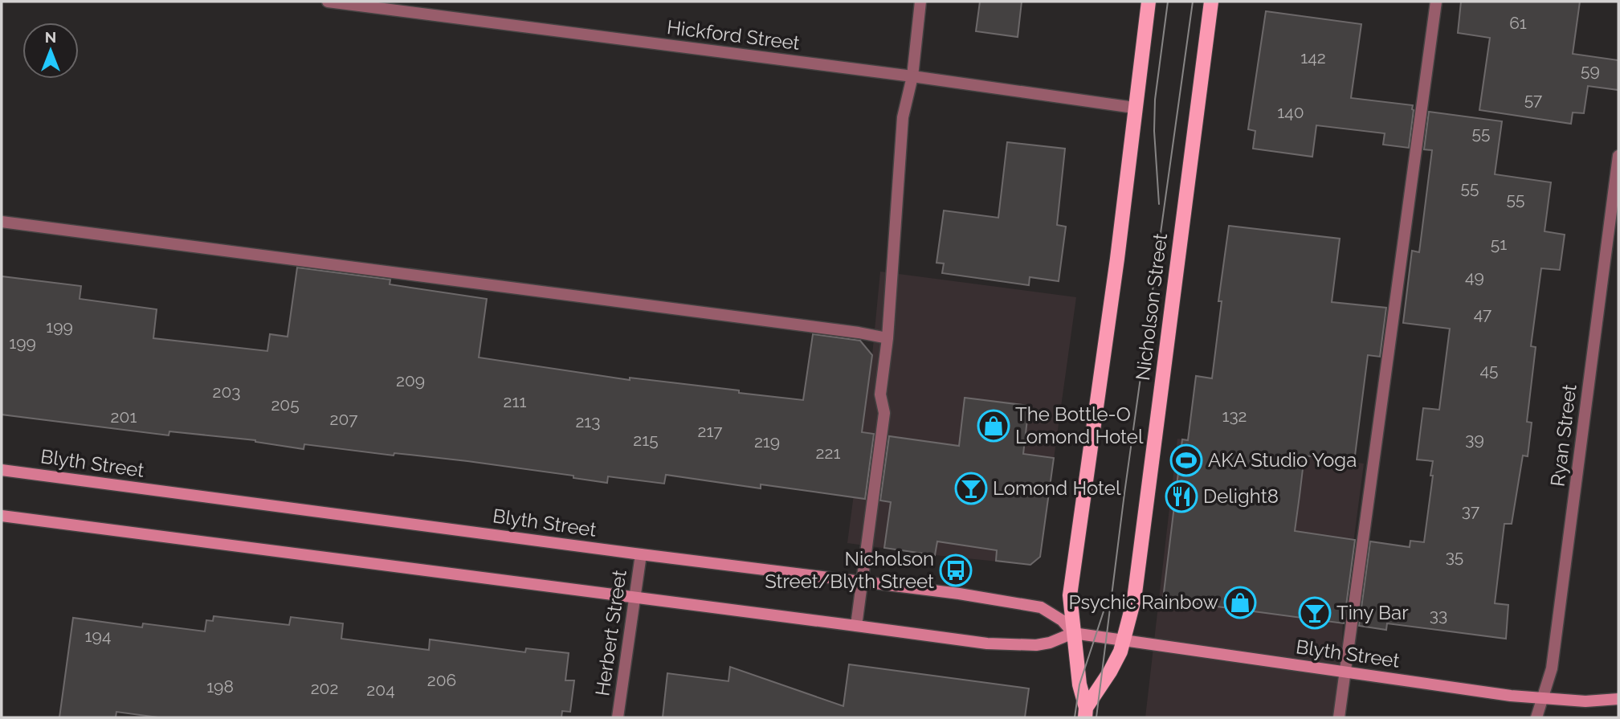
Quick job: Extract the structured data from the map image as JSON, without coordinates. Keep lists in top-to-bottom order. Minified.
{"streets":{"main road":["Nicholson Street"],"street":["Hickford Street","Ryan Street","Blyth Street","Herbert Street"]},"crossings":[["Hickford Street","Nicholson Street"],["Nicholson Street","Blyth Street"],["Ryan Street","Blyth Street"],["Blyth Street","Herbert Street"]],"places":{"shop":["The Bottle-O Lomond Hotel","Psychic Rainbow"],"sports":["AKA Studio Yoga"],"bar":["Lomond Hotel","Tiny Bar"],"restaurant":["Delight8"],"bus stop":["Nicholson Street/Blyth Street"]},"house_numbers":["61","142","59","57","140","55","55","55","51","49","47","199","199","45","209","203","211","205","132","201","207","213","217","39","215","219","221","37","35","33","194","206","198","202","204"],"north":"top"}
